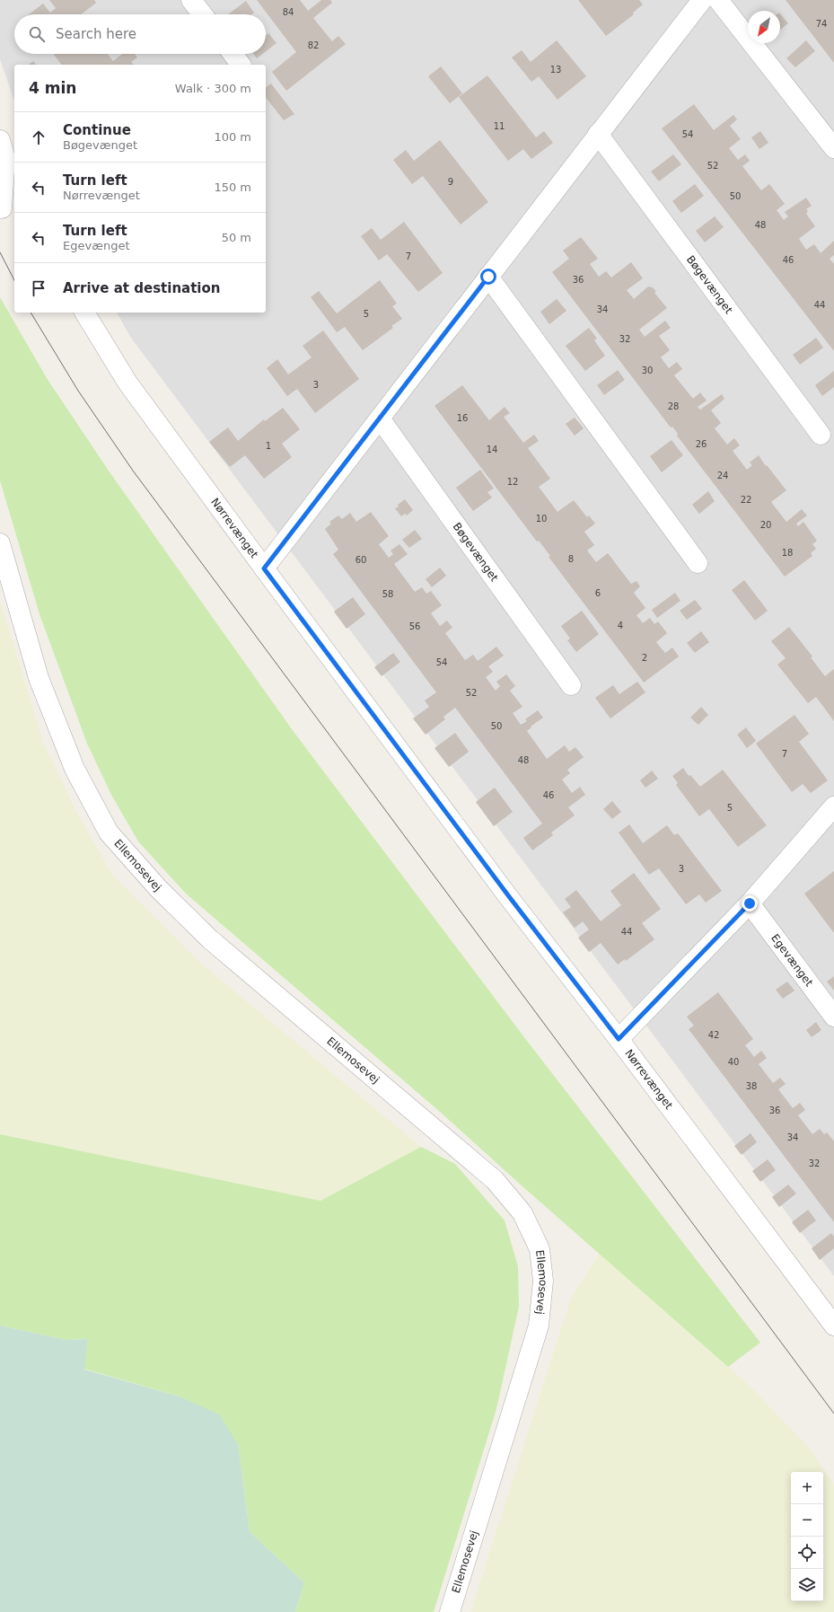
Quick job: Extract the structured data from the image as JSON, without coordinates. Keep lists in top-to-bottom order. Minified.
{"streets":{"street":["Bøgevænget","Nørrevænget","Ellemosevej","Egevænget"]},"house_numbers":["84","74","82","13","11","54","52","9","50","48","7","46","36","44","34","5","32","30","3","28","16","26","1","14","24","12","22","10","20","18","8","60","6","58","4","56","2","54","52","50","7","48","46","5","3","44","42","40","38","36","34","32"],"north":"bottom left","page":{"search":"Search here","heading":["4 min","Walk · 300 m"],"list":[["Continue","Bøgevænget","100 m"],["Turn left","Nørrevænget","150 m"],["Turn left","Egevænget","50 m"],"Arrive at destination"],"map_buttons":["+","−"]}}
